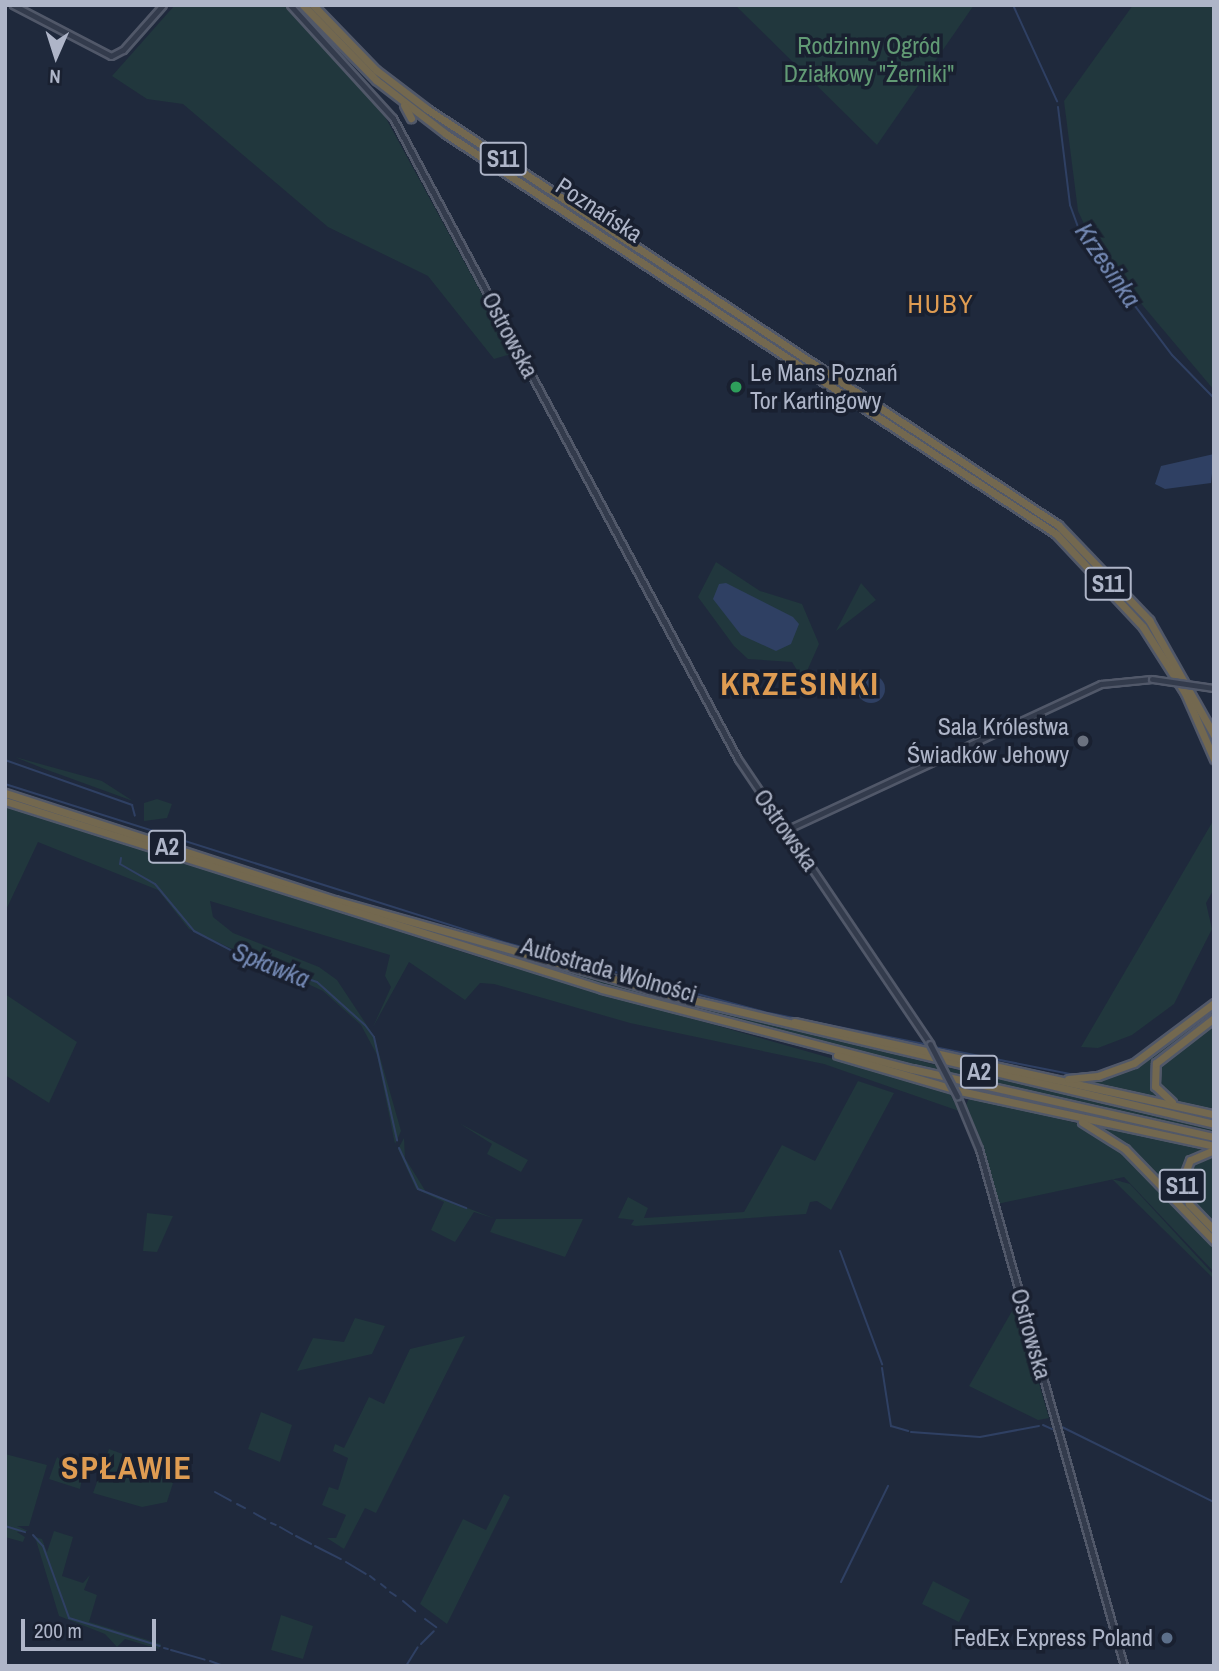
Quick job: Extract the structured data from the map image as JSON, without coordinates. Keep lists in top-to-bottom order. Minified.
{"streets":{"highway":["S11","Poznańska","A2","Autostrada Wolności"],"street":["Ostrowska"]},"districts":["HUBY","KRZESINKI","SPŁAWIE"],"water":["Krzesinka","Spławka"],"parks":["Rodzinny Ogród Działkowy \"Żerniki\""],"places":["Le Mans Poznań Tor Kartingowy","Sala Królestwa Świadków Jehowy","FedEx Express Poland"],"scale_bar":"200 m","north":"bottom"}
